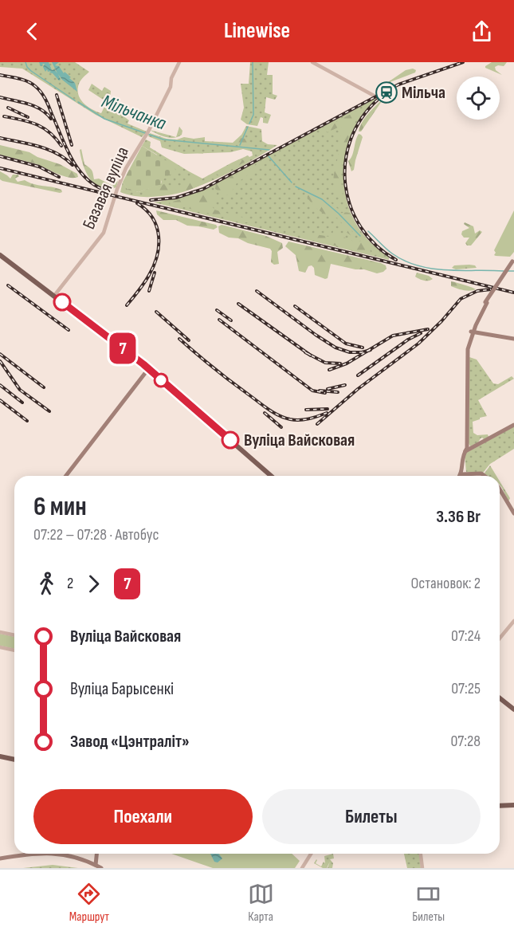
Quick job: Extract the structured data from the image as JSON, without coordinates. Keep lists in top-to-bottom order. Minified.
{"streets":{"street":["Базавая вуліца"]},"water":["Мільчанка"],"places":{"station":["Мільча"],"other":["Вуліца Вайсковая"]},"lines":["bus line 7"],"page":{"header":"Linewise","on_map":"7","heading":["6 мин","07:22 – 07:28 · Автобус","3.36 Br"],"legs":["2","7","Остановок: 2"],"list":[{"name":"Вуліца Вайсковая","value":"07:24"},{"name":"Вуліца Барысенкі","value":"07:25"},{"name":"Завод «Цэнтраліт»","value":"07:28"}],"buttons":["Поехали","Билеты"],"tabs":["Маршрут","Карта","Билеты"]}}
